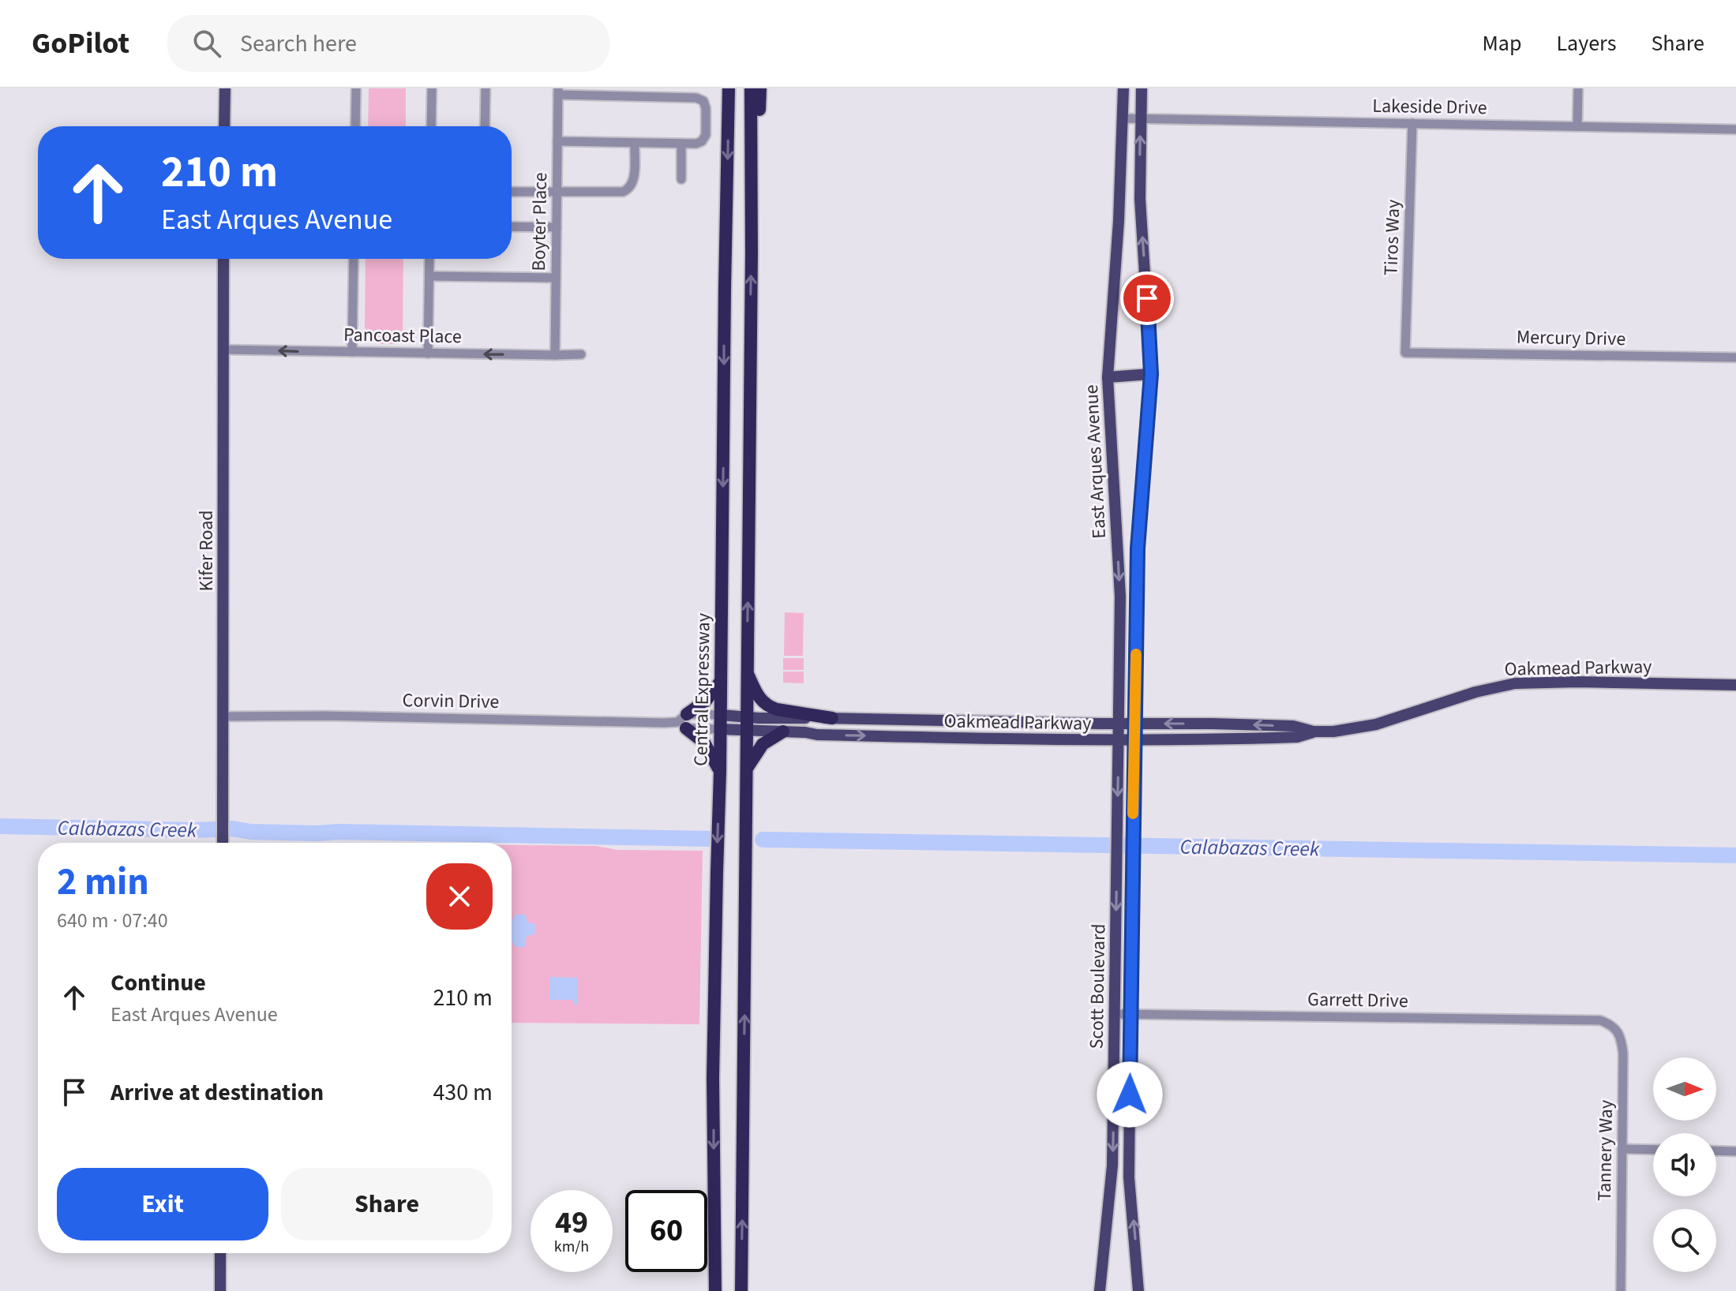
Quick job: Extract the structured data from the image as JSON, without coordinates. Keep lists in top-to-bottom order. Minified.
{"streets":{"highway":["Central Expressway"],"main road":["East Arques Avenue","Kifer Road","Oakmead Parkway","Scott Boulevard"],"street":["Lakeside Drive","Boyter Place","Tiros Way","Pancoast Place","Mercury Drive","Corvin Drive","Garrett Drive","Tannery Way"]},"crossings":[["Lakeside Drive","Tiros Way"],["Lakeside Drive","East Arques Avenue"],["Boyter Place","Pancoast Place"],["Tiros Way","Mercury Drive"],["Pancoast Place","Kifer Road"],["East Arques Avenue","Oakmead Parkway"],["East Arques Avenue","Scott Boulevard"],["Kifer Road","Corvin Drive"],["Oakmead Parkway","Central Expressway"],["Oakmead Parkway","Corvin Drive"],["Central Expressway","Corvin Drive"],["Scott Boulevard","Garrett Drive"],["Garrett Drive","Tannery Way"]],"water":["Calabazas Creek"],"north":"right","page":{"header":"GoPilot","search":"Search here","nav":["Map","Layers","Share"],"turn":["210 m","East Arques Avenue"],"heading":["2 min","640 m · 07:40"],"list":[{"name":"Continue","note":"East Arques Avenue","value":"210 m"},{"name":"Arrive at destination","value":"430 m"}],"buttons":["Exit","Share"],"speed":"49 km/h","limit":"60"}}
